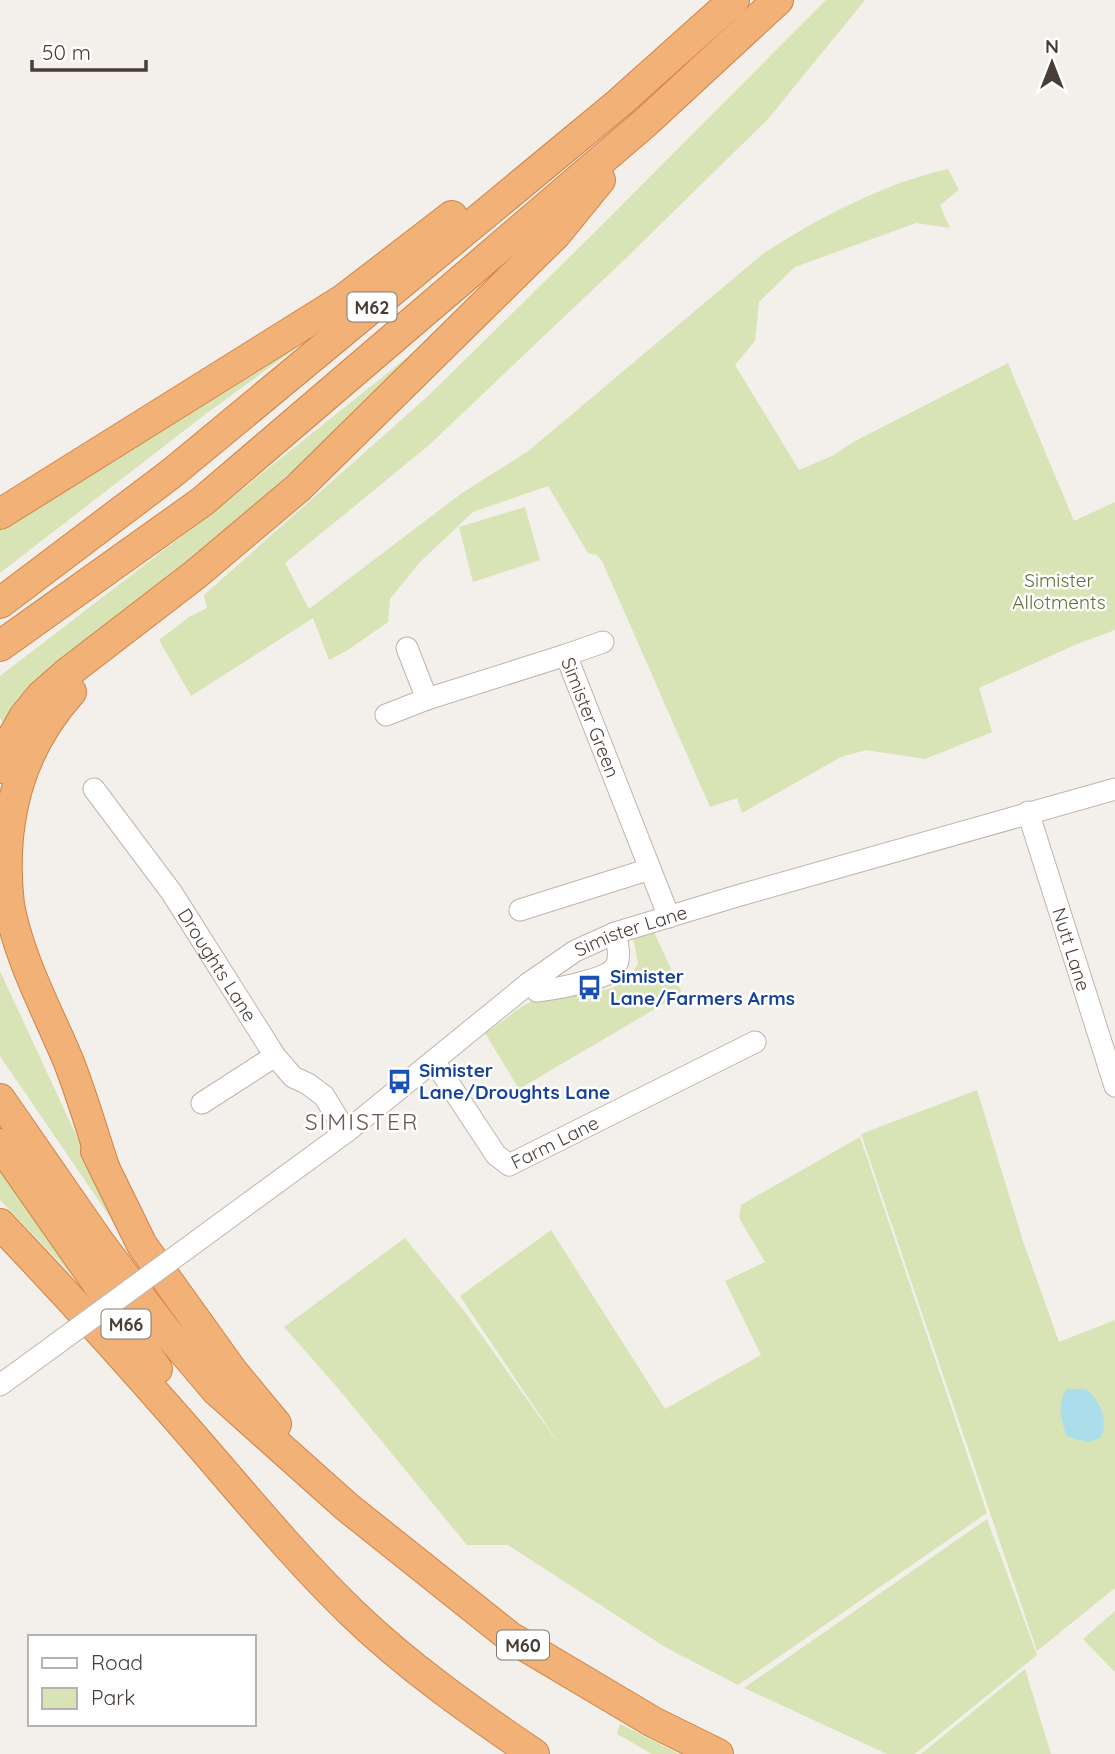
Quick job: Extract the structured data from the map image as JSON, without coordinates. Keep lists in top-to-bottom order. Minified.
{"streets":{"highway":["M62","M66","M60"],"street":["Simister Green","Simister Lane","Nutt Lane","Droughts Lane","Farm Lane"]},"crossings":[["Simister Green","Simister Lane"],["Simister Lane","Nutt Lane"],["Simister Lane","Droughts Lane"],["Simister Lane","Farm Lane"],["M66","M60"]],"districts":["SIMISTER"],"parks":["Simister Allotments"],"places":{"bus stop":["Simister Lane/Farmers Arms","Simister Lane/Droughts Lane"]},"legend":["Road","Park"],"scale_bar":"50 m","north":"top"}
